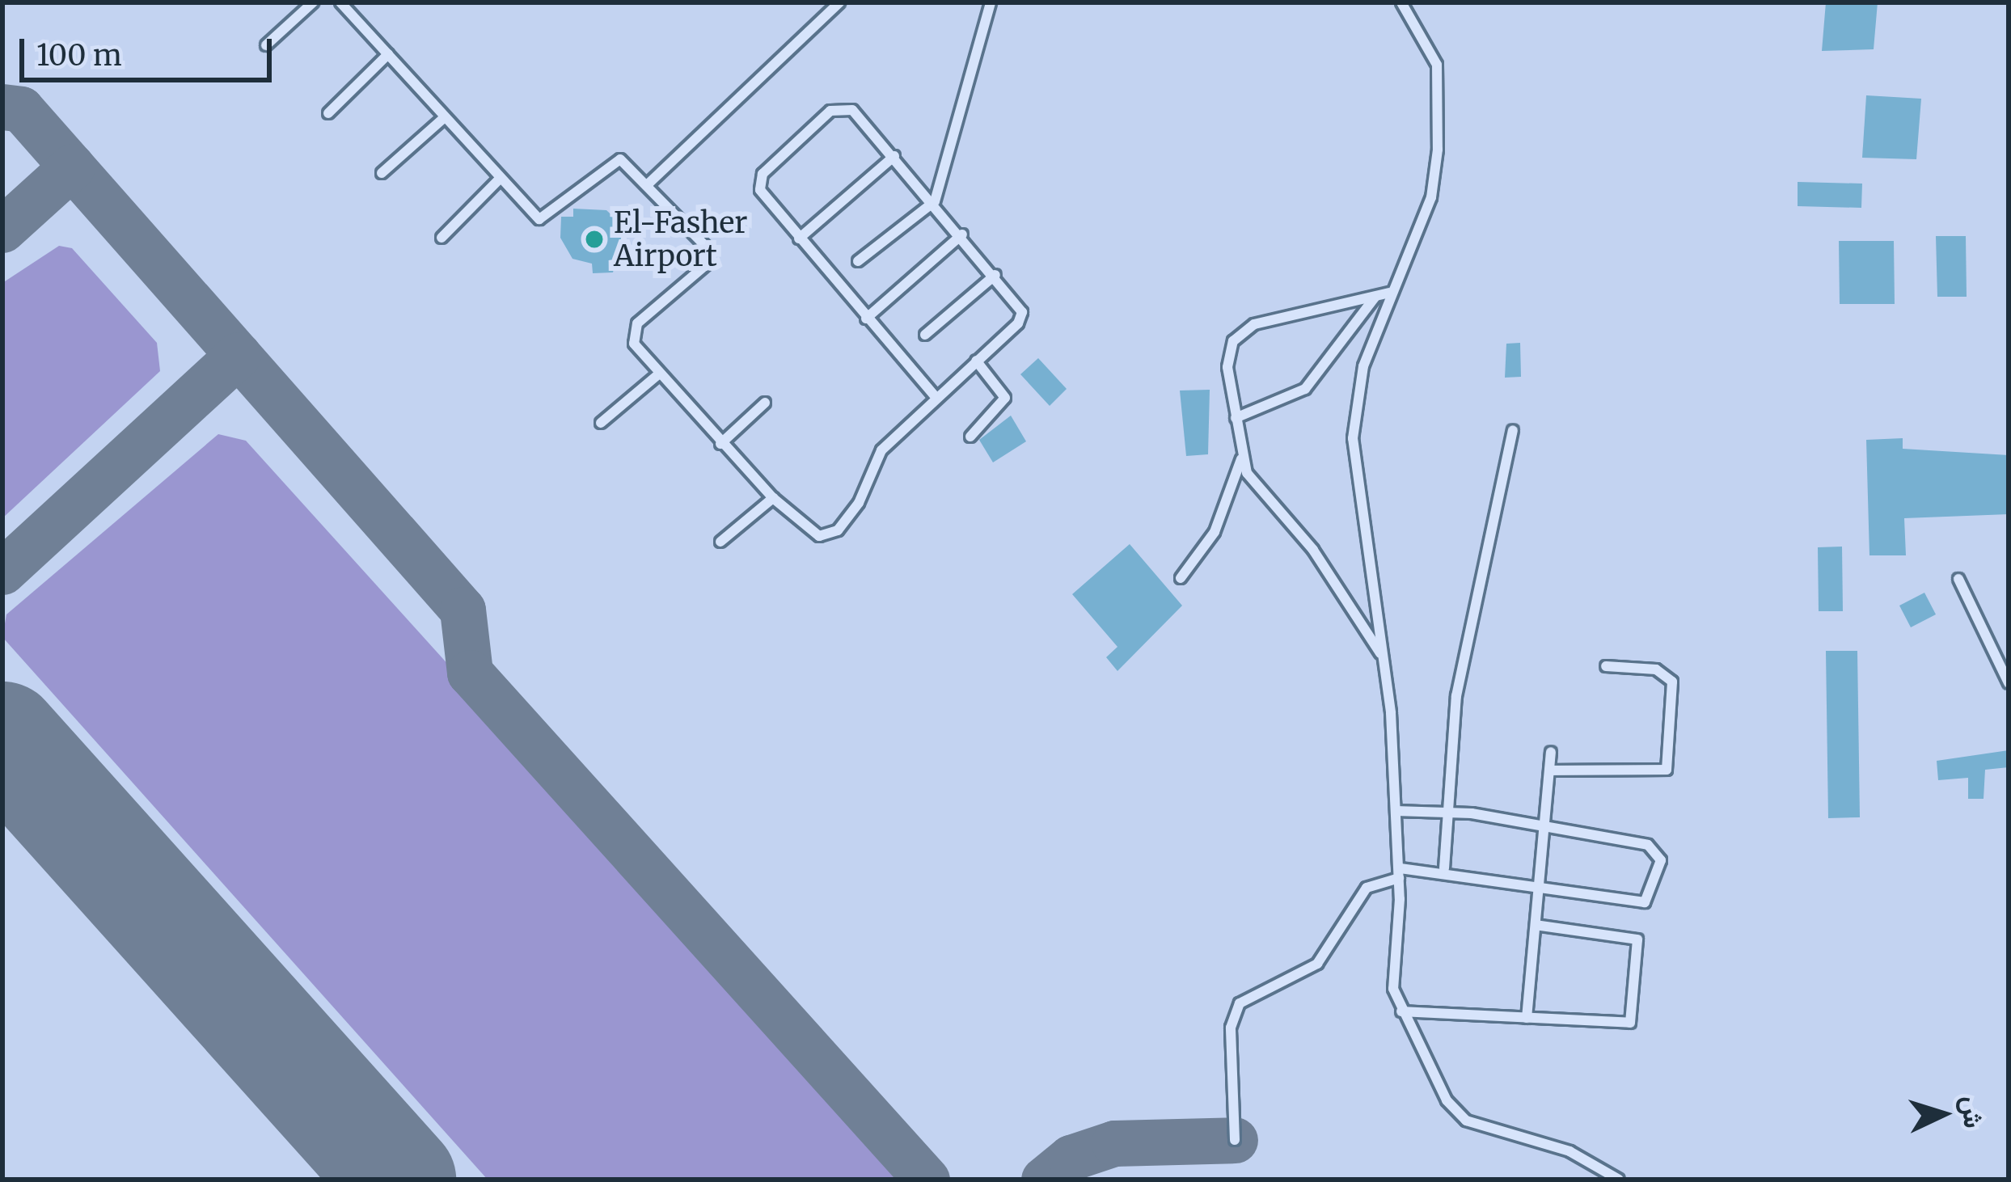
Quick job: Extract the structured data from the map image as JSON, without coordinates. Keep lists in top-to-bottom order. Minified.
{"places":["El-Fasher Airport"],"scale_bar":"100 m","north":"right"}
